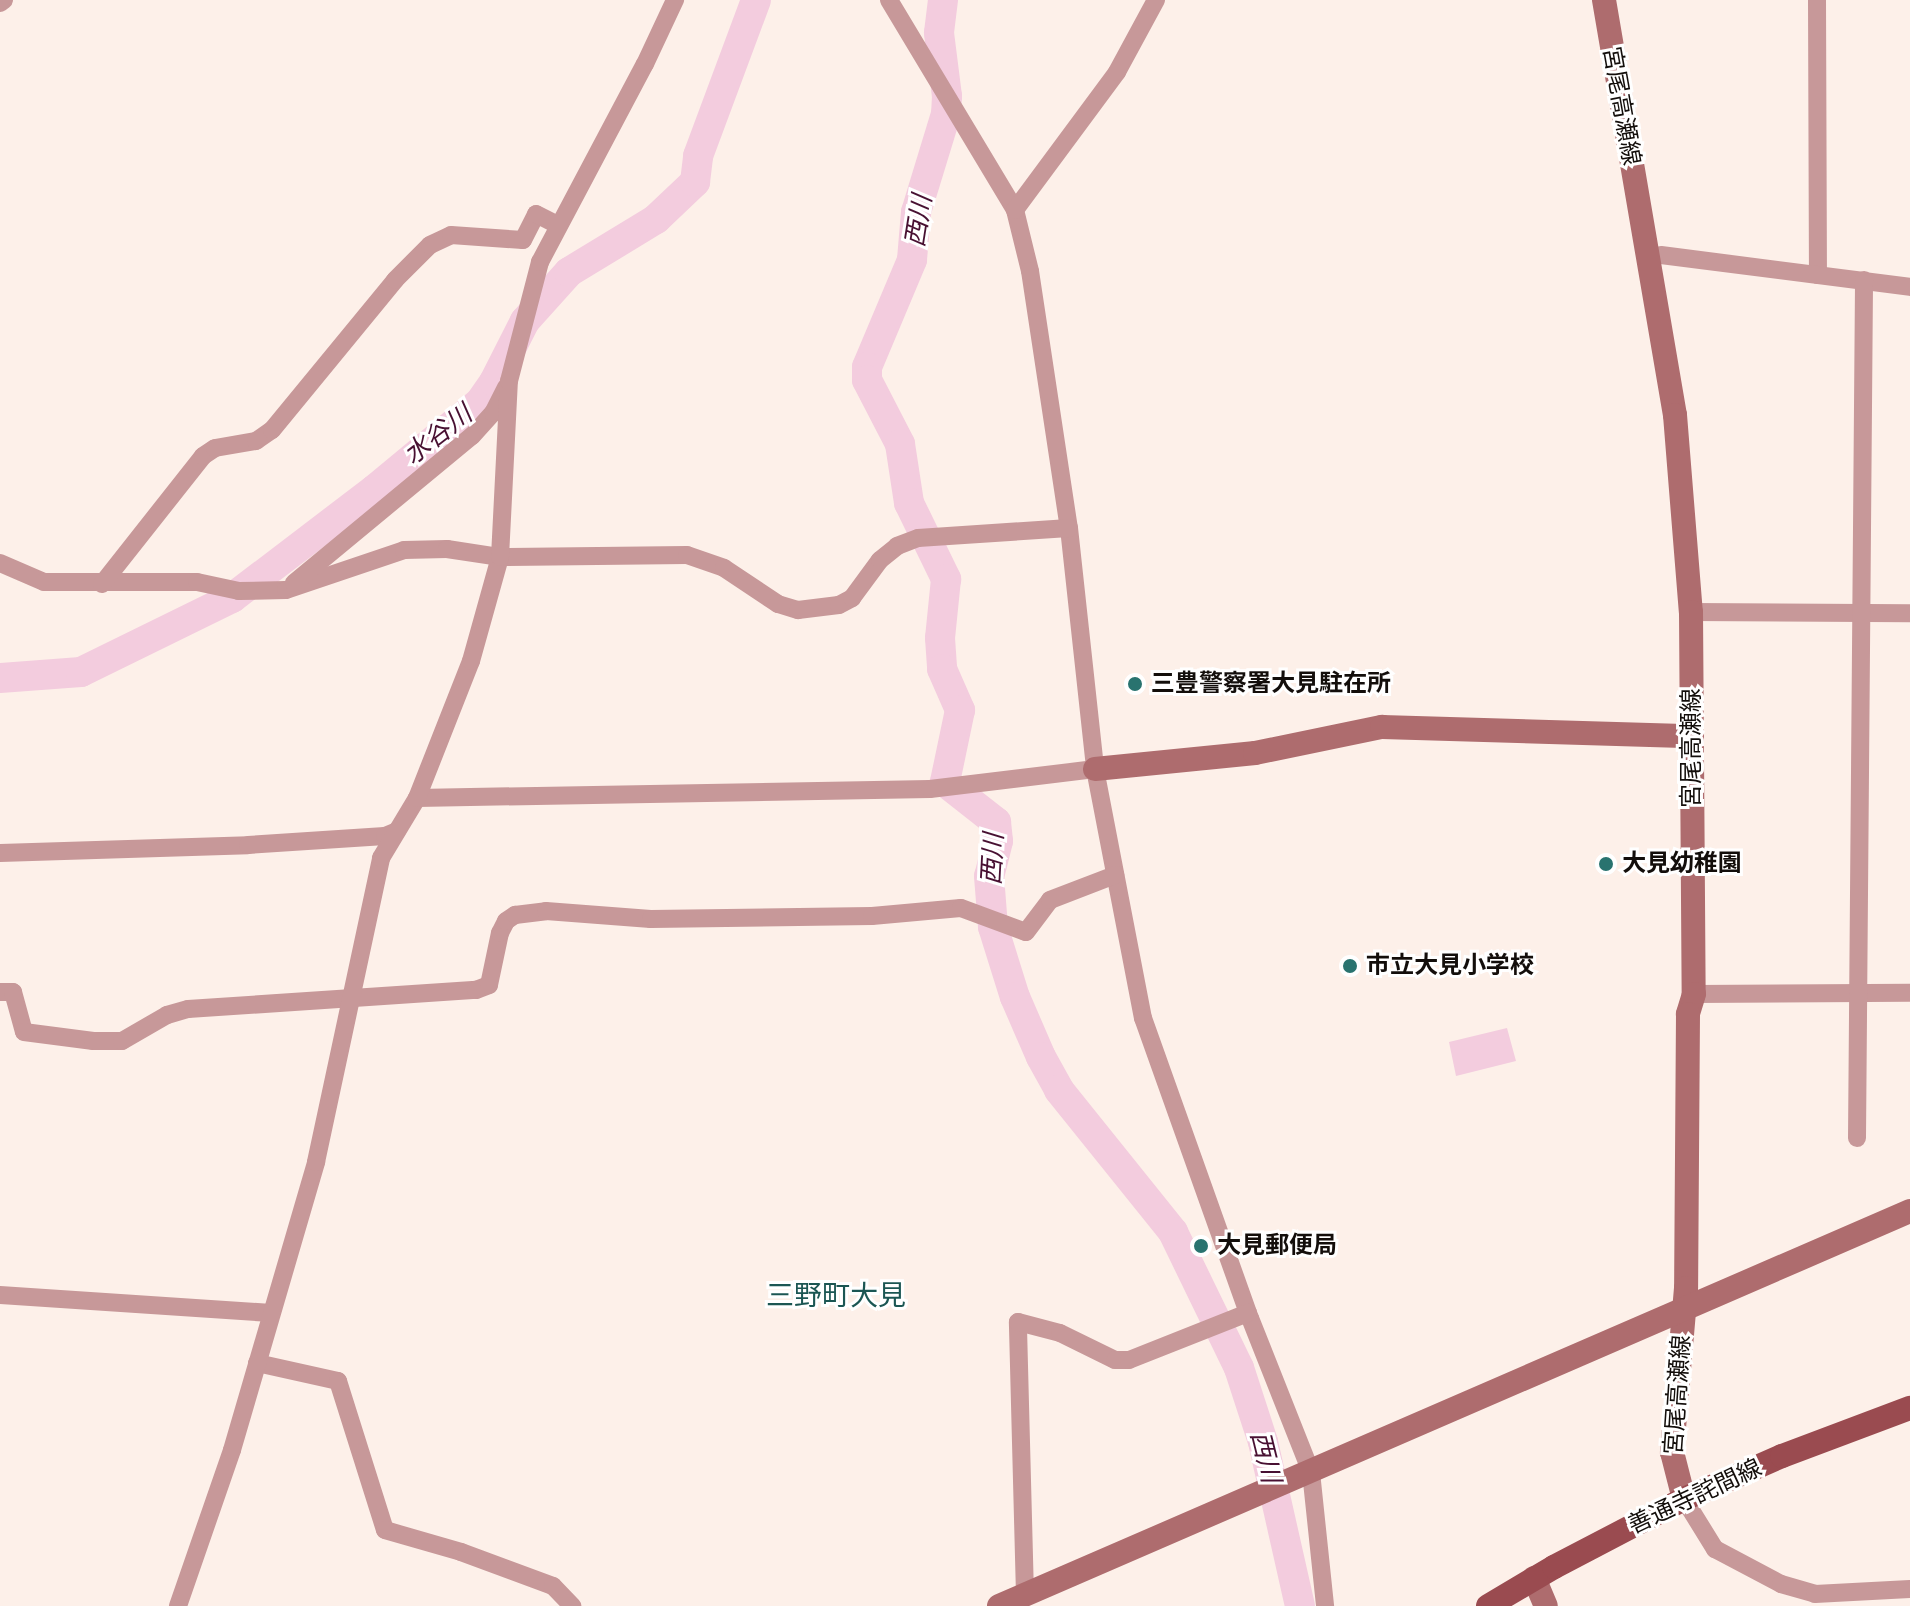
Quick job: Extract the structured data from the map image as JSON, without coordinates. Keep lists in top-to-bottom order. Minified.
{"streets":{"main road":["善通寺詫間線"],"street":["宮尾高瀬線"]},"crossings":[["宮尾高瀬線","善通寺詫間線"]],"districts":["三野町大見"],"water":["西川","水谷川"],"places":["三豊警察署大見駐在所","大見幼稚園","市立大見小学校","大見郵便局"]}
